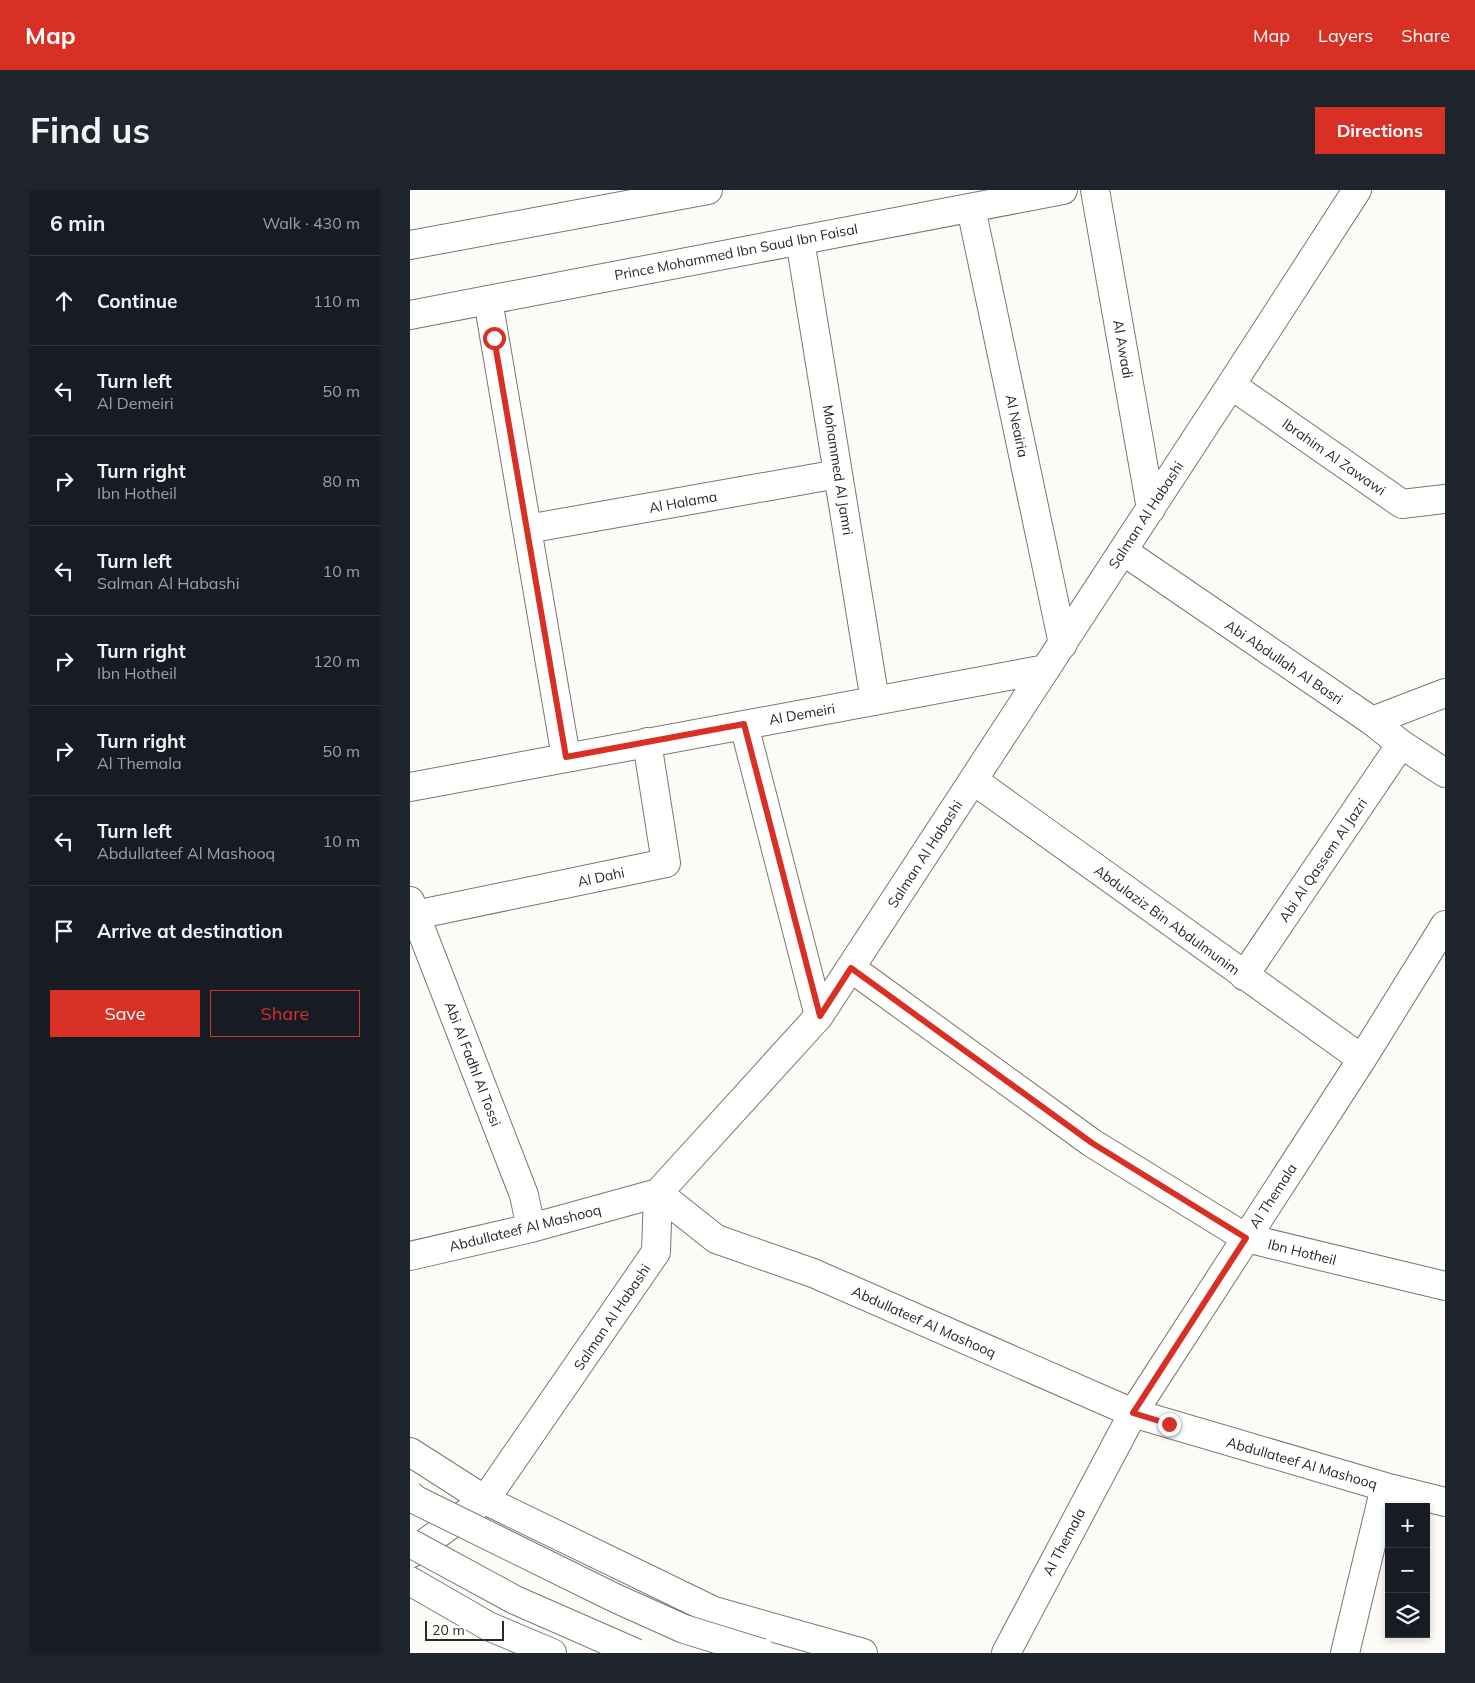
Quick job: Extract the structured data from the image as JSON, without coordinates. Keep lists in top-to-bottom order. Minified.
{"streets":{"main road":["Prince Mohammed Ibn Saud Ibn Faisal","Al Awadi","Al Neairia","Ibrahim Al Zawawi","Mohammed Al Jamri","Al Halama","Salman Al Habashi","Abi Abdullah Al Basri","Al Demeiri","Abi Al Qassem Al Jazri","Al Dahi","Abdulaziz Bin Abdulmunim","Abi Al Fadhl Al Tossi","Al Themala","Abdullateef Al Mashooq","Ibn Hotheil"]},"crossings":[["Prince Mohammed Ibn Saud Ibn Faisal","Al Neairia"],["Prince Mohammed Ibn Saud Ibn Faisal","Mohammed Al Jamri"],["Al Awadi","Salman Al Habashi"],["Al Neairia","Salman Al Habashi"],["Ibrahim Al Zawawi","Salman Al Habashi"],["Mohammed Al Jamri","Al Halama"],["Mohammed Al Jamri","Al Demeiri"],["Salman Al Habashi","Abi Abdullah Al Basri"],["Salman Al Habashi","Al Demeiri"],["Salman Al Habashi","Abdulaziz Bin Abdulmunim"],["Salman Al Habashi","Abdullateef Al Mashooq"],["Salman Al Habashi","Ibn Hotheil"],["Abi Abdullah Al Basri","Abi Al Qassem Al Jazri"],["Al Demeiri","Al Dahi"],["Abi Al Qassem Al Jazri","Abdulaziz Bin Abdulmunim"],["Al Dahi","Abi Al Fadhl Al Tossi"],["Abdulaziz Bin Abdulmunim","Al Themala"],["Abi Al Fadhl Al Tossi","Abdullateef Al Mashooq"],["Al Themala","Abdullateef Al Mashooq"],["Al Themala","Ibn Hotheil"]],"scale_bar":"20 m","page":{"header":"Map","nav":["Map","Layers","Share"],"buttons":["Directions",["Save","Share"]],"title":"Find us","heading":["6 min","Walk · 430 m"],"list":[["Continue","110 m"],["Turn left","Al Demeiri","50 m"],["Turn right","Ibn Hotheil","80 m"],["Turn left","Salman Al Habashi","10 m"],["Turn right","Ibn Hotheil","120 m"],["Turn right","Al Themala","50 m"],["Turn left","Abdullateef Al Mashooq","10 m"],"Arrive at destination"],"map_buttons":["+","−"],"scale":"20 m"}}
